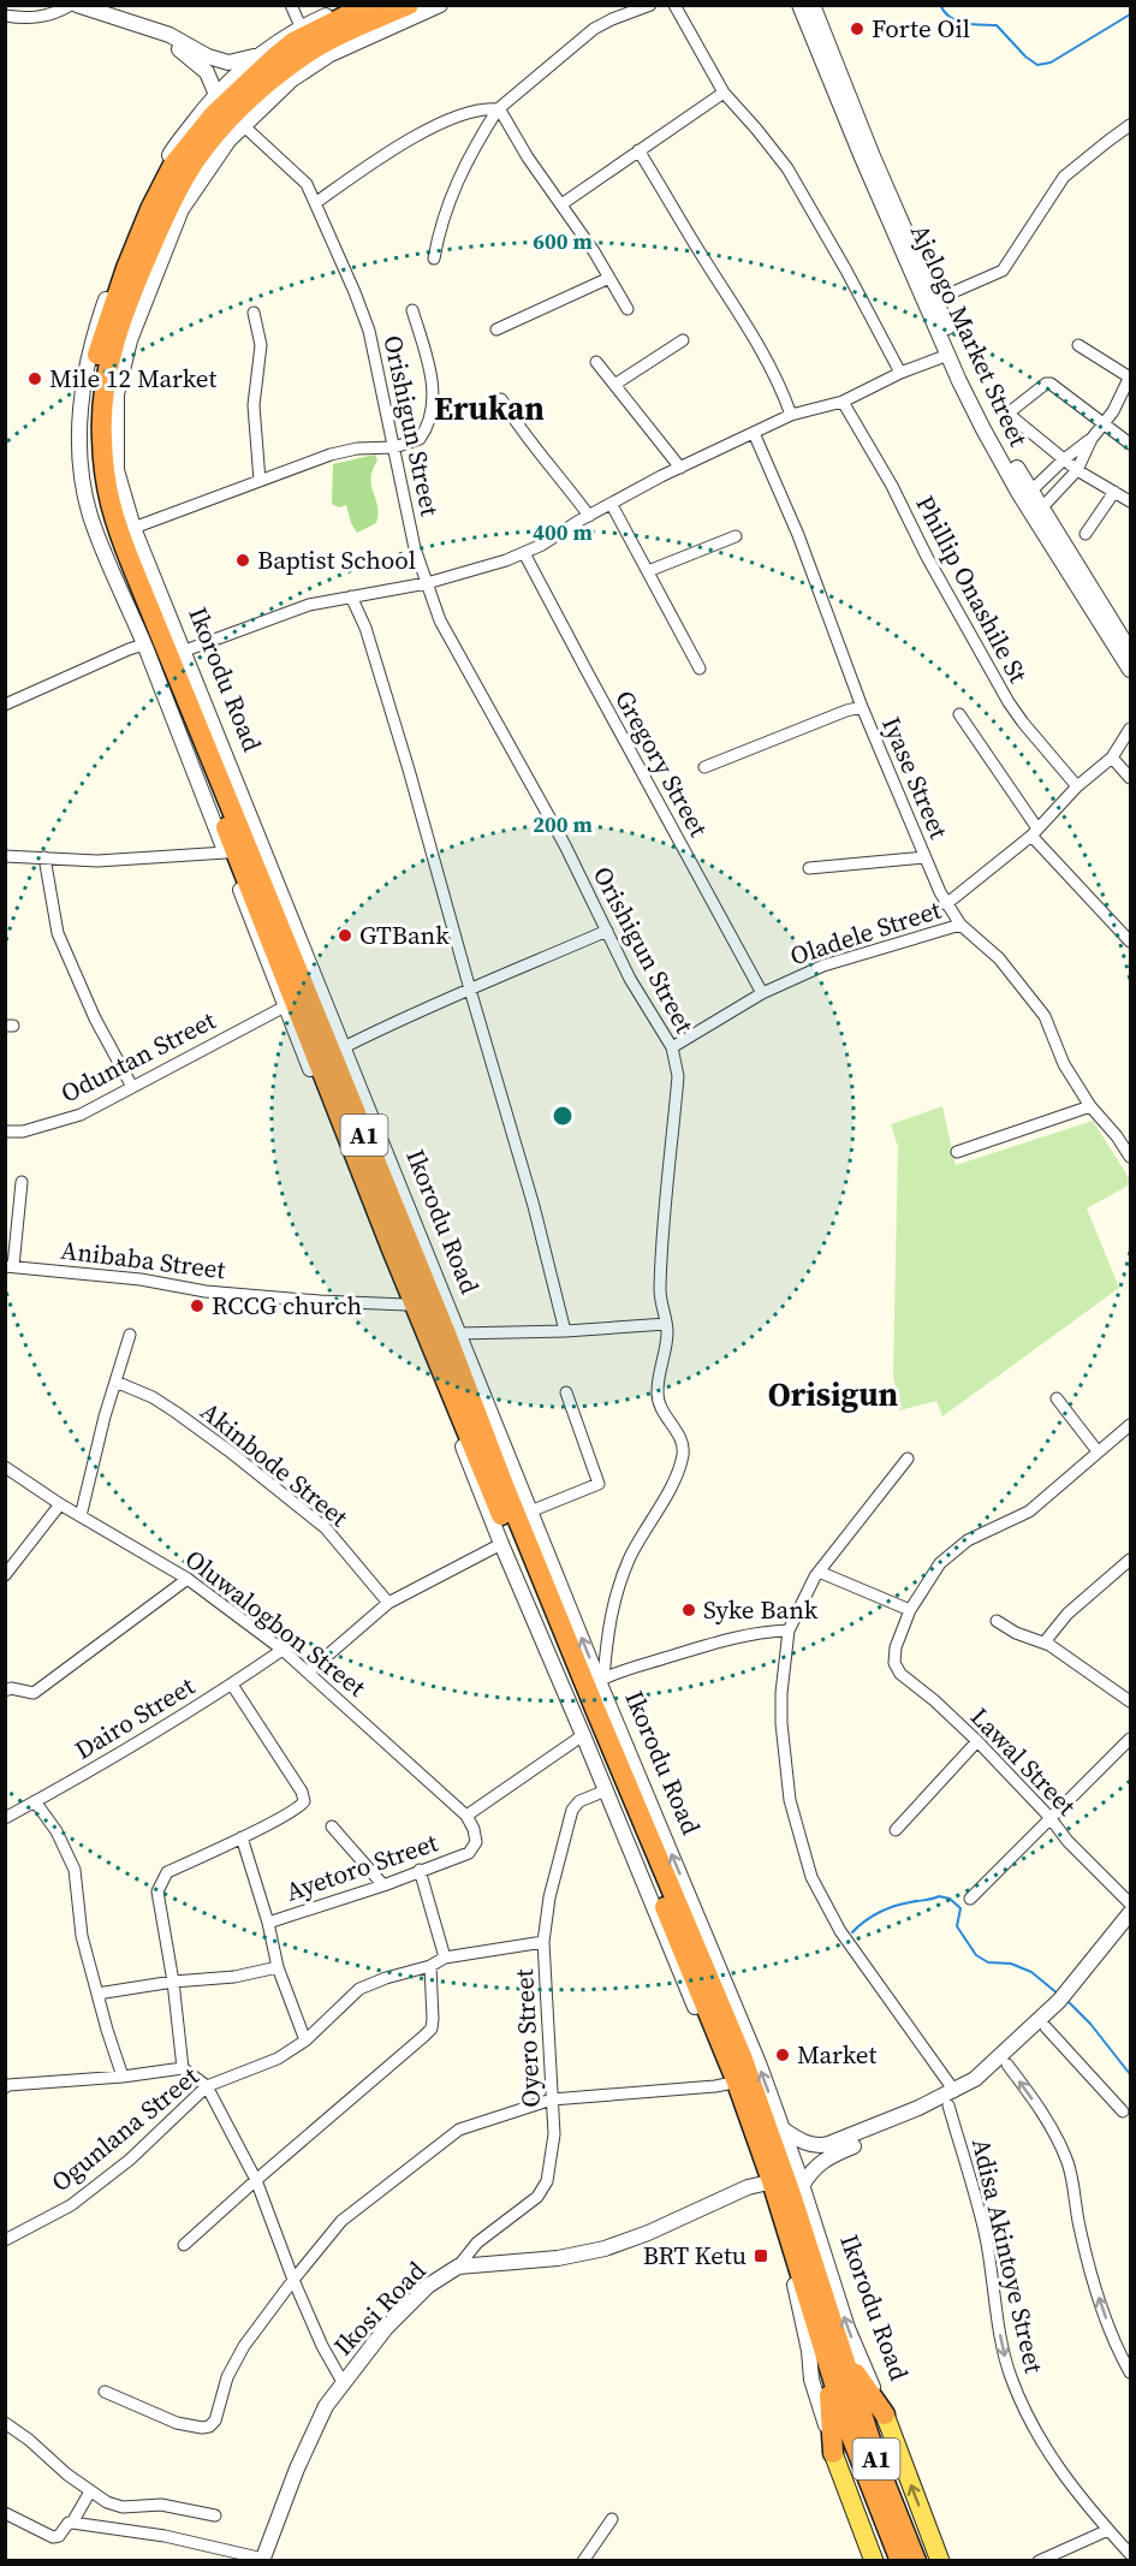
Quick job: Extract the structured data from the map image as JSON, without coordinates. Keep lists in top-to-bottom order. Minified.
{"streets":{"highway":["Ikorodu Road","A1"],"street":["Ajelogo Market Street","Orishigun Street","Phillip Onashile St","Gregory Street","Iyase Street","Oladele Street","Oduntan Street","Anibaba Street","Akinbode Street","Oluwalogbon Street","Dairo Street","Lawal Street","Ayetoro Street","Oyero Street","Ogunlana Street","Adisa Akintoye Street","Ikosi Road"]},"crossings":[["Orishigun Street","Ikorodu Road"],["Orishigun Street","Oladele Street"],["Ikorodu Road","Oduntan Street"],["Ikorodu Road","Anibaba Street"],["Ikorodu Road","Oyero Street"],["Ikorodu Road","Ikosi Road"],["Gregory Street","Oladele Street"],["Iyase Street","Oladele Street"],["Oluwalogbon Street","Dairo Street"],["Oluwalogbon Street","Ayetoro Street"],["Oyero Street","Ogunlana Street"],["Oyero Street","Ikosi Road"]],"districts":["Erukan","Orisigun"],"places":{"other":["Forte Oil","Mile 12 Market","Baptist School","GTBank","RCCG church","Syke Bank","Market"],"transit":["BRT Ketu"]},"rings":["600 m","400 m","200 m"]}
